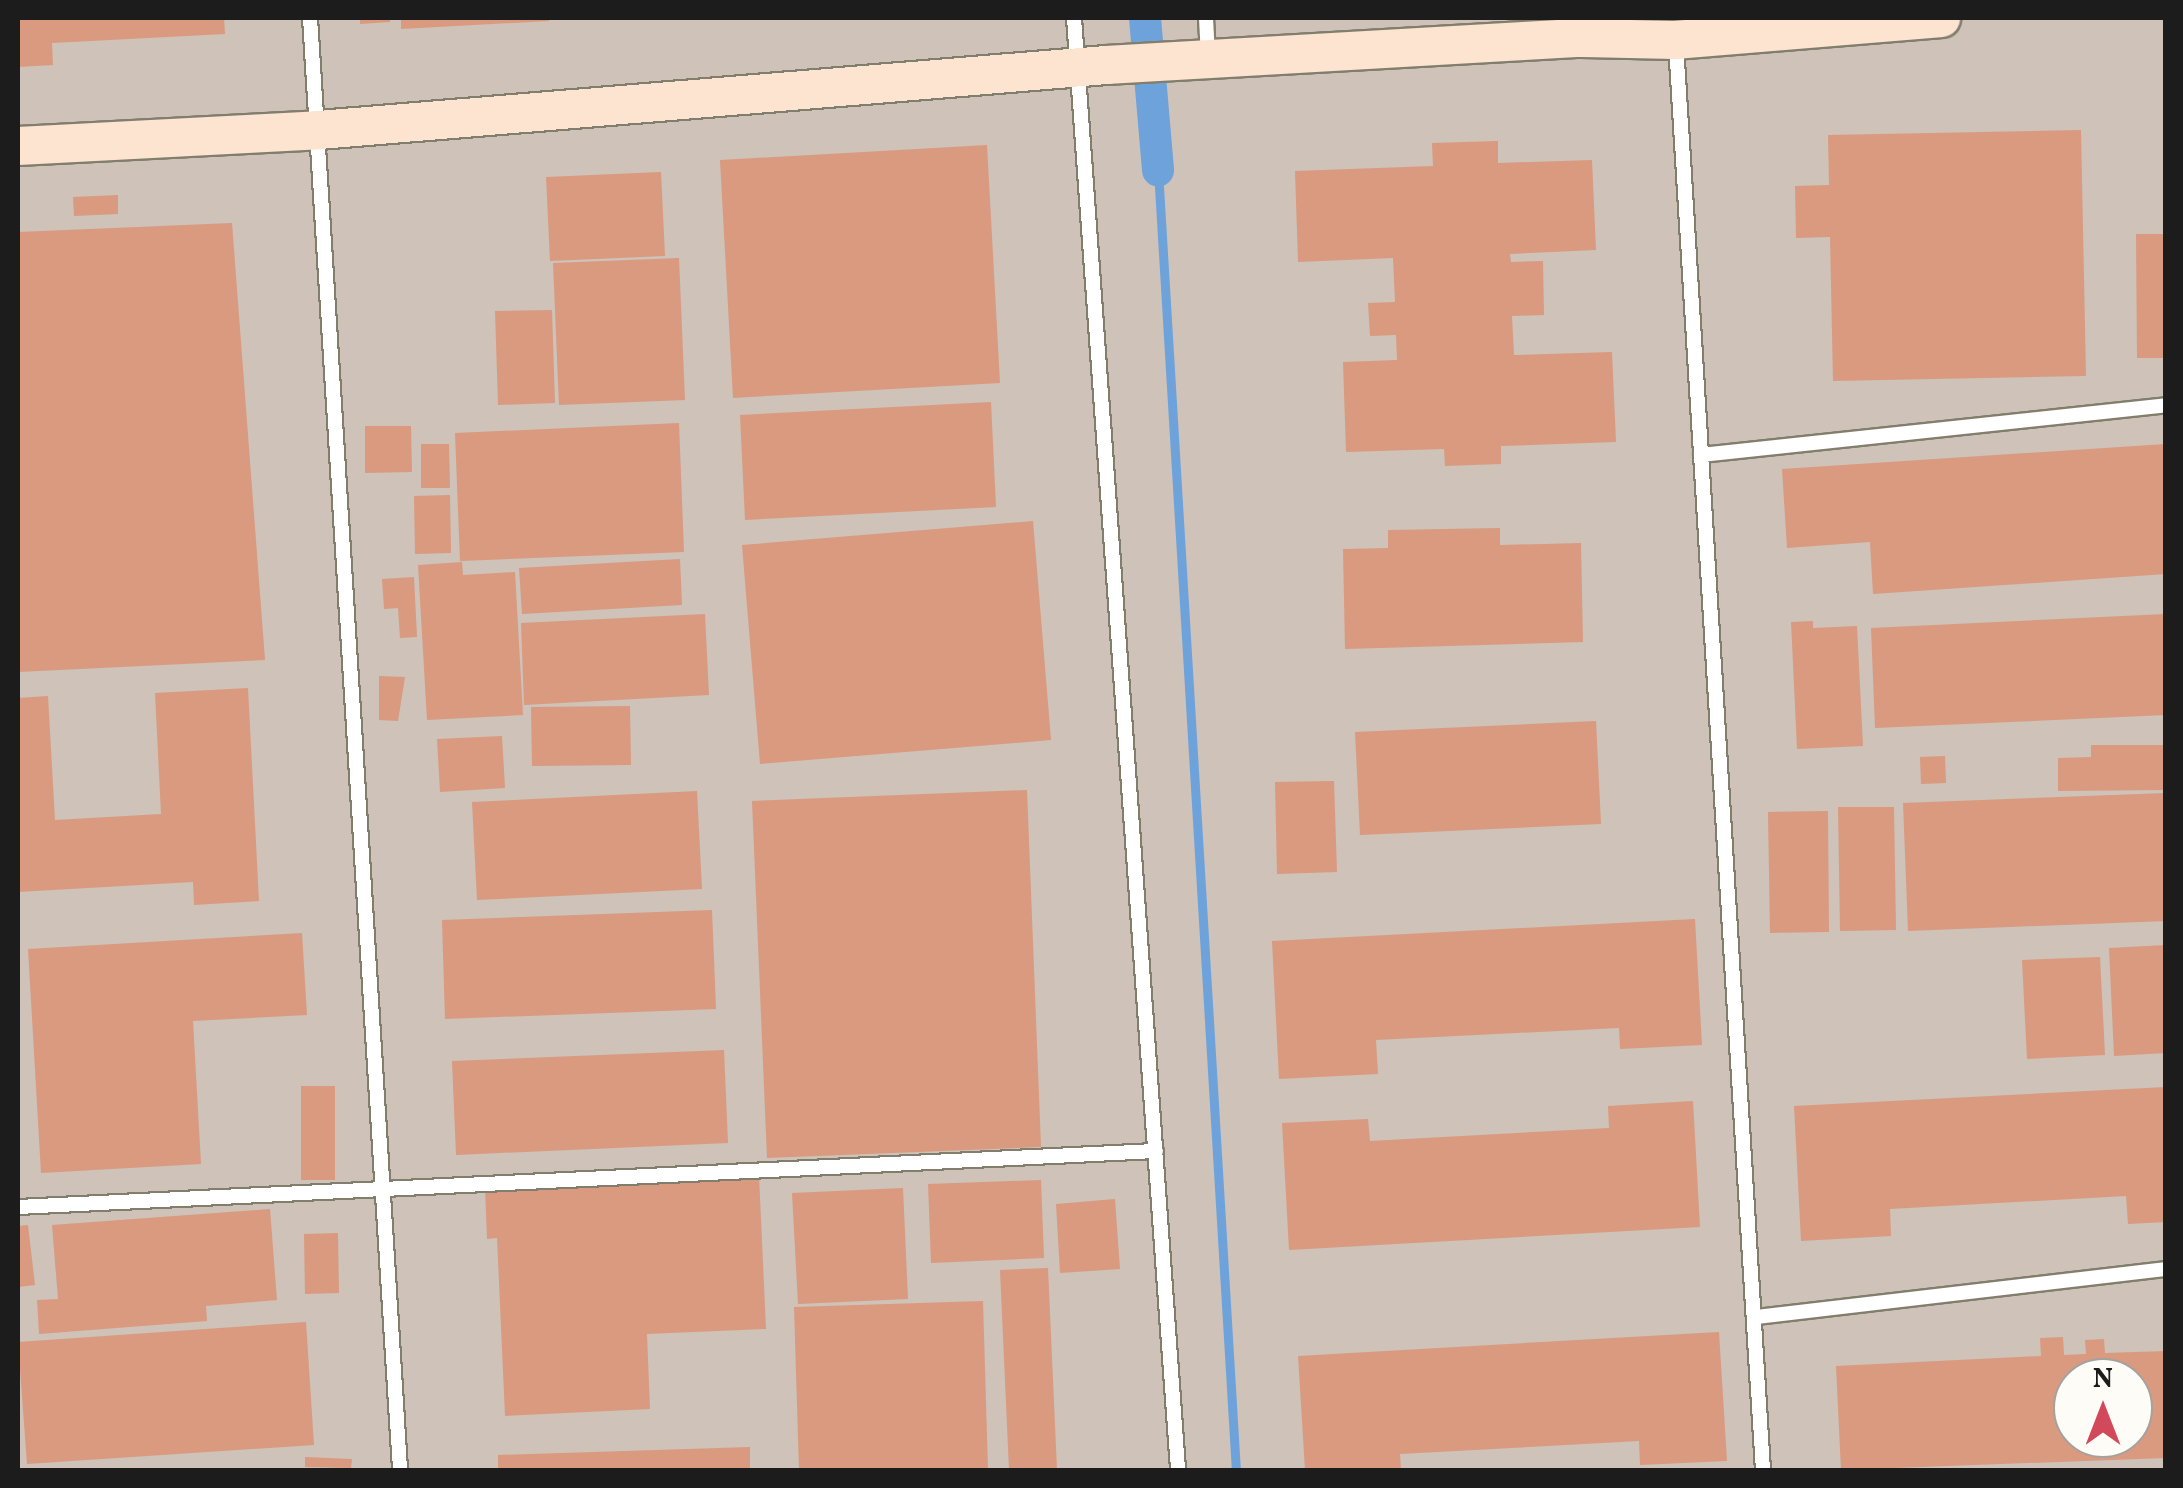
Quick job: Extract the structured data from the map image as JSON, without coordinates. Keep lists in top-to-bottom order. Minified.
{"north":"top"}
